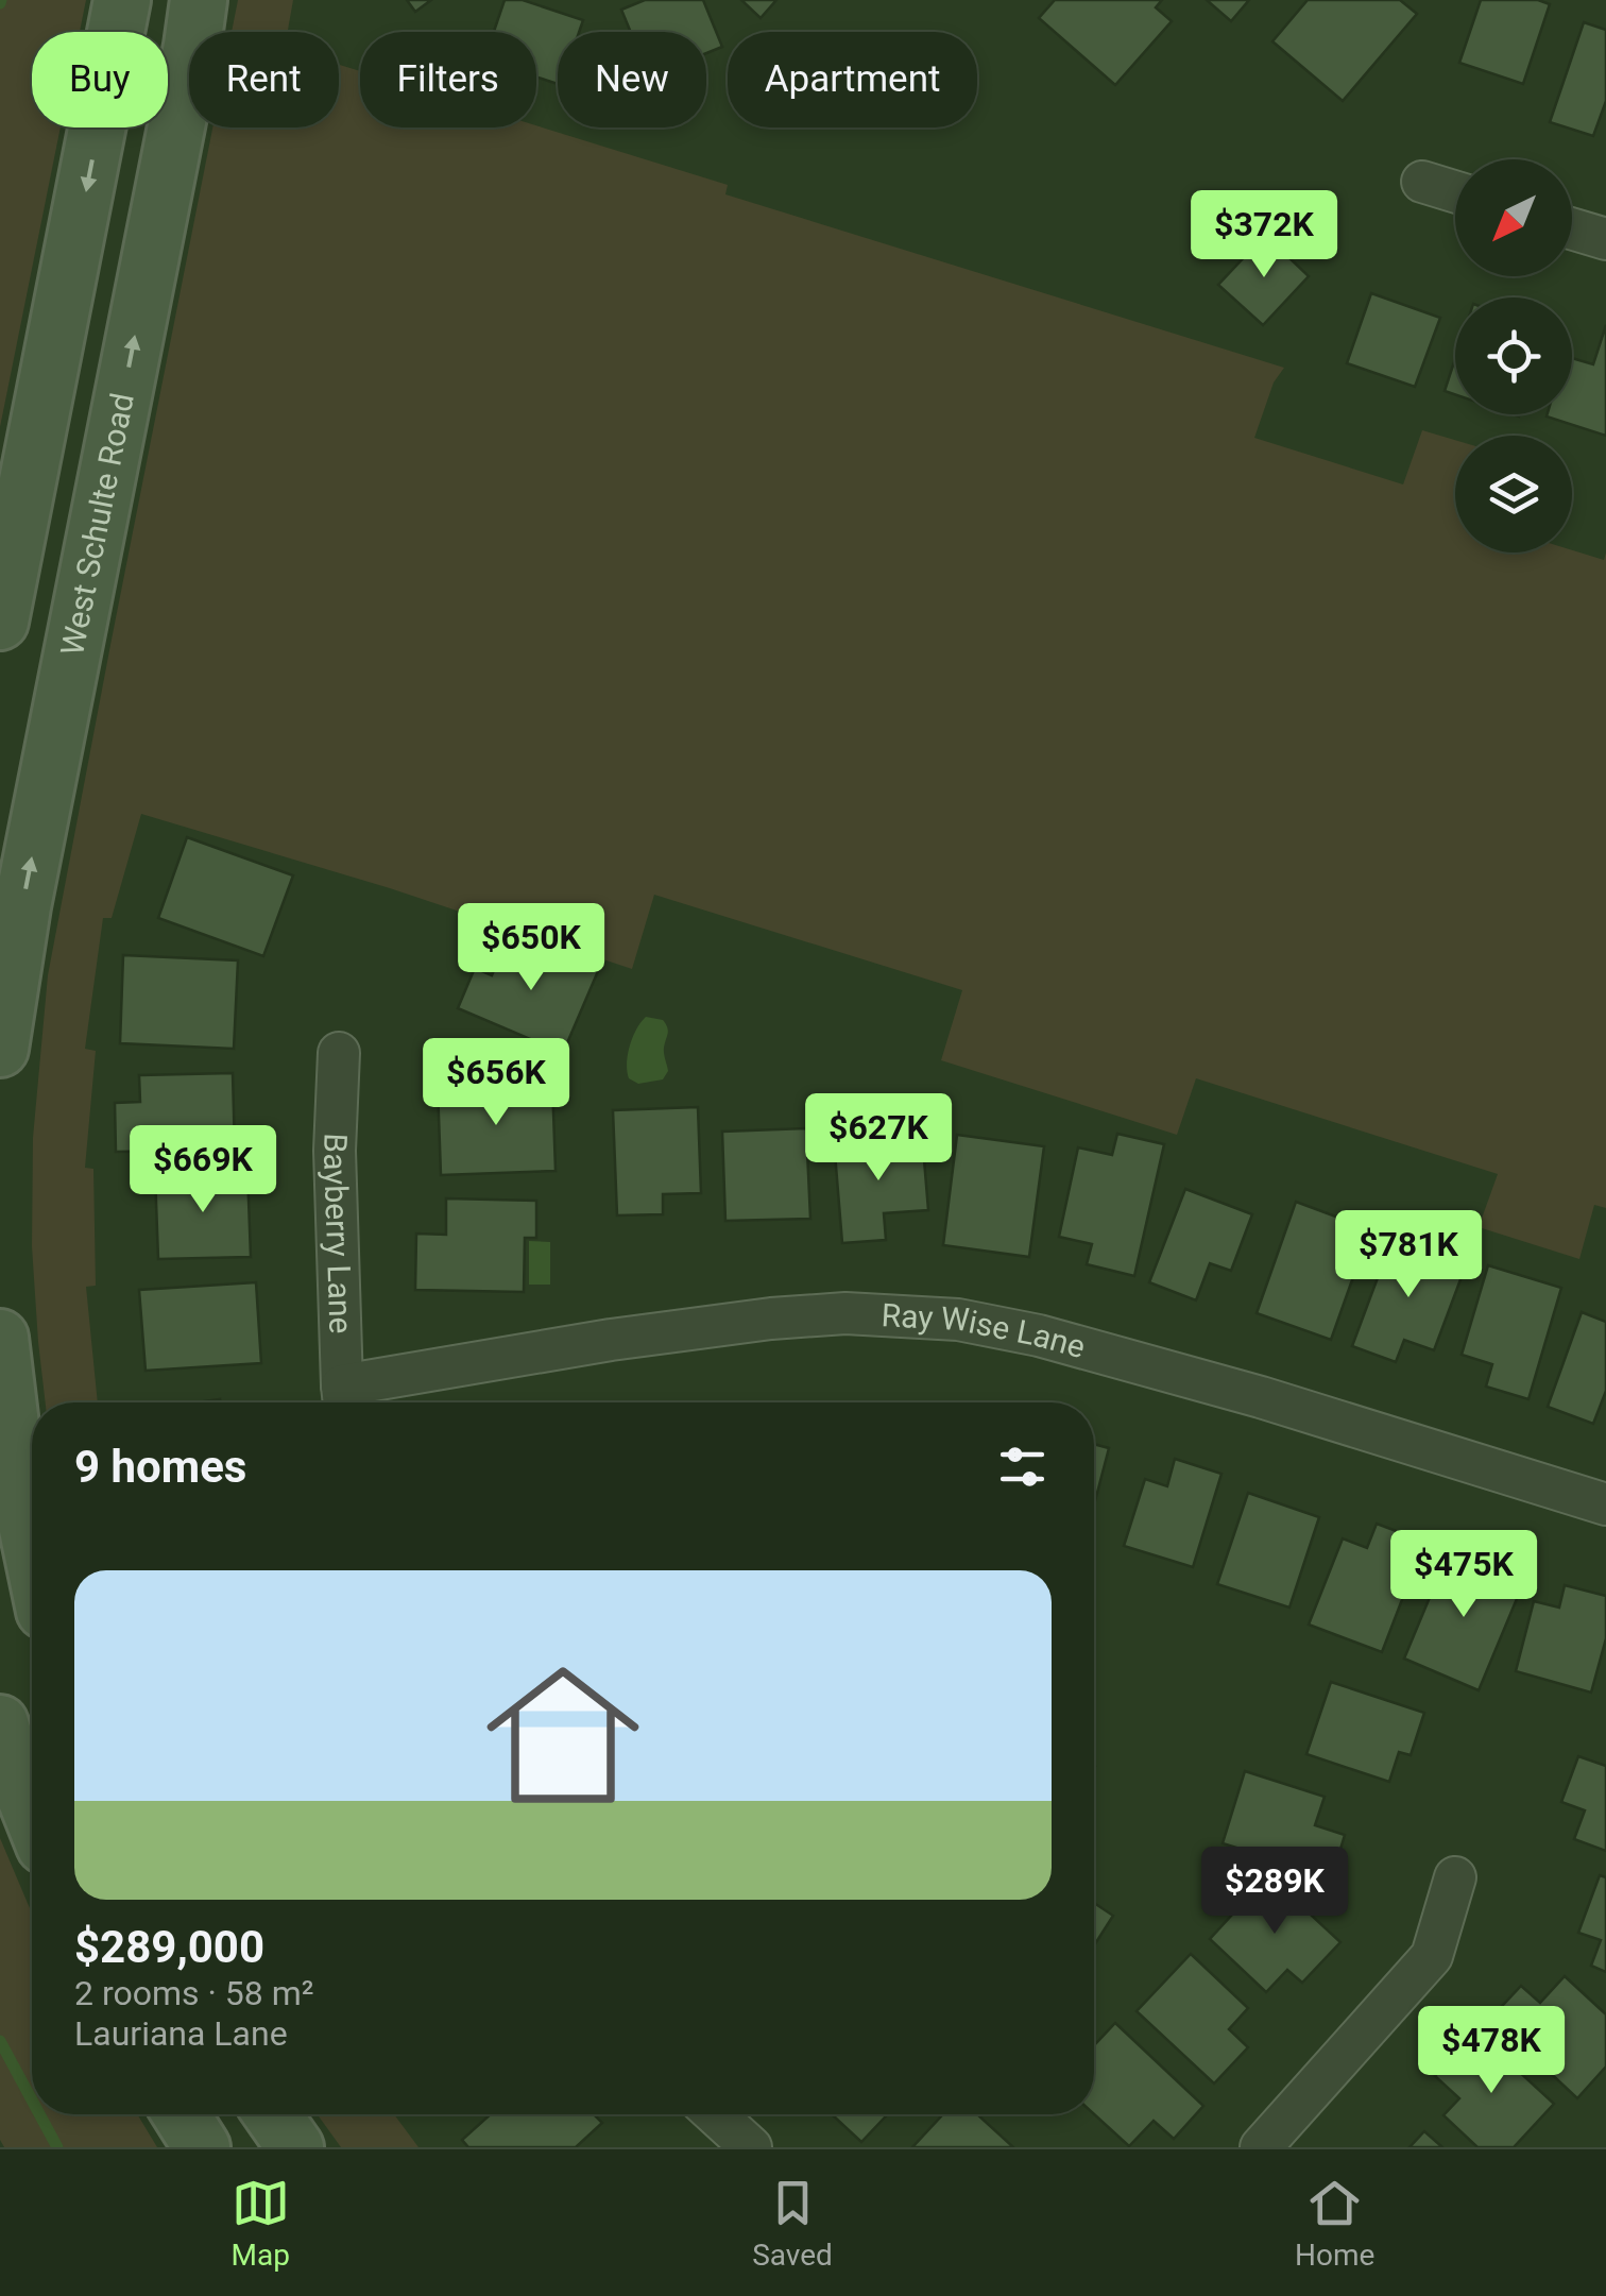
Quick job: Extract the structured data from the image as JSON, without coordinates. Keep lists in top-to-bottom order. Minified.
{"streets":{"main road":["West Schulte Road"],"street":["Bayberry Lane","Ray Wise Lane"]},"crossings":[["Bayberry Lane","Ray Wise Lane"]],"north":"bottom left","page":{"chip":["Buy","Rent","Filters","New","Apartment"],"price":["$372K","$650K","$656K","$627K","$669K","$781K","$475K","$289K","$478K"],"heading":"9 homes","list":[{"name":"$289,000","note":"2 rooms · 58 m² · Lauriana Lane"}],"tabs":["Map","Saved","Home"]}}
